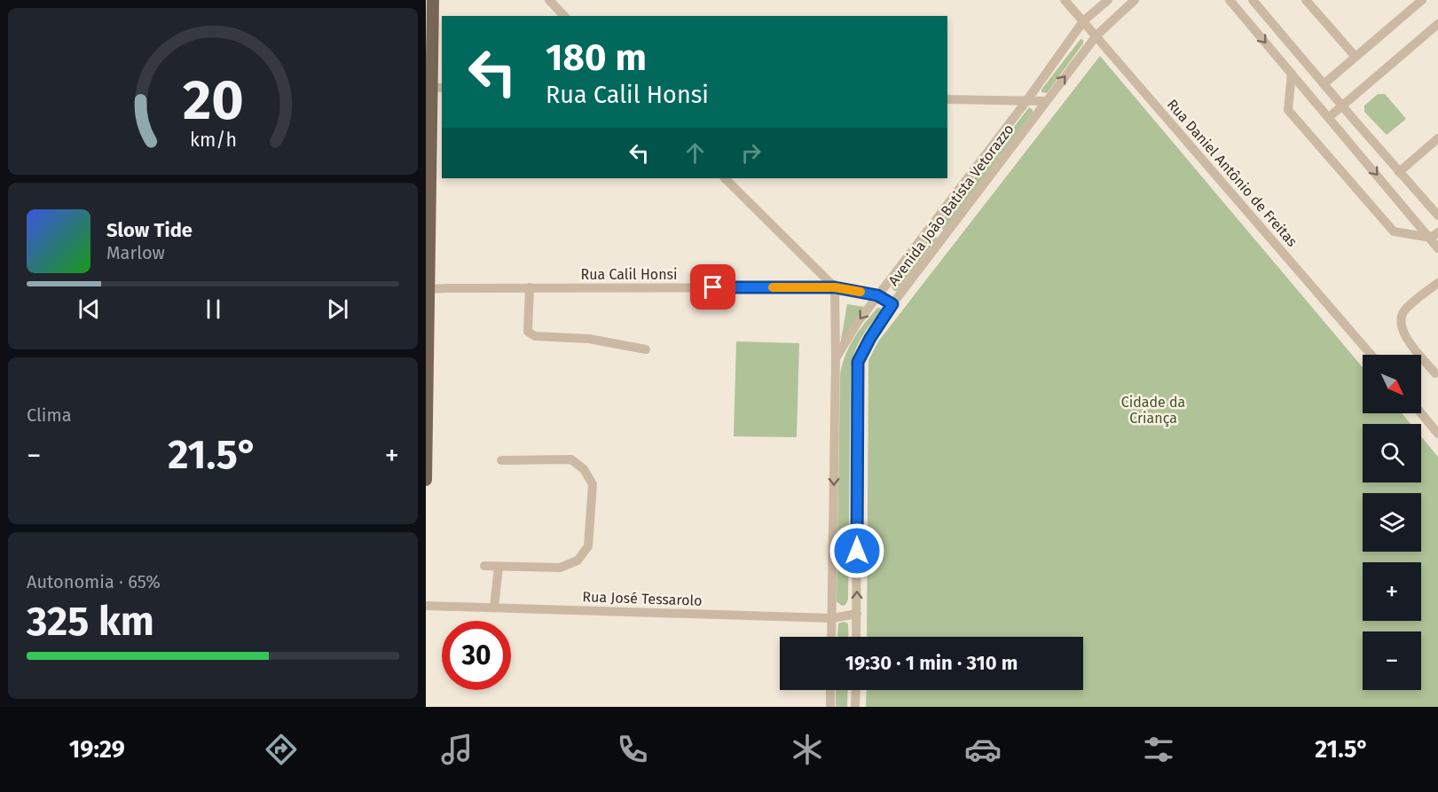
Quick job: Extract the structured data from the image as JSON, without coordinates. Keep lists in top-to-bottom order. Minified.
{"streets":{"street":["Rua Daniel Antônio de Freitas","Avenida João Batista Vetorazzo","Rua Calil Honsi","Rua José Tessarolo"]},"crossings":[["Rua Daniel Antônio de Freitas","Avenida João Batista Vetorazzo"],["Avenida João Batista Vetorazzo","Rua Calil Honsi"],["Avenida João Batista Vetorazzo","Rua José Tessarolo"]],"parks":["Cidade da Criança"],"north":"bottom right","page":{"turn":["180 m","Rua Calil Honsi"],"song":["Slow Tide","Marlow"],"map_buttons":["+","−"],"tile":["Clima",["Autonomia · 65%","325 km"]],"heat":["−","21.5°","+"],"limit":"30","trip":"19:30 · 1 min · 310 m","tabs":["19:29","21.5°"],"gauge":["20","km/h"]}}
